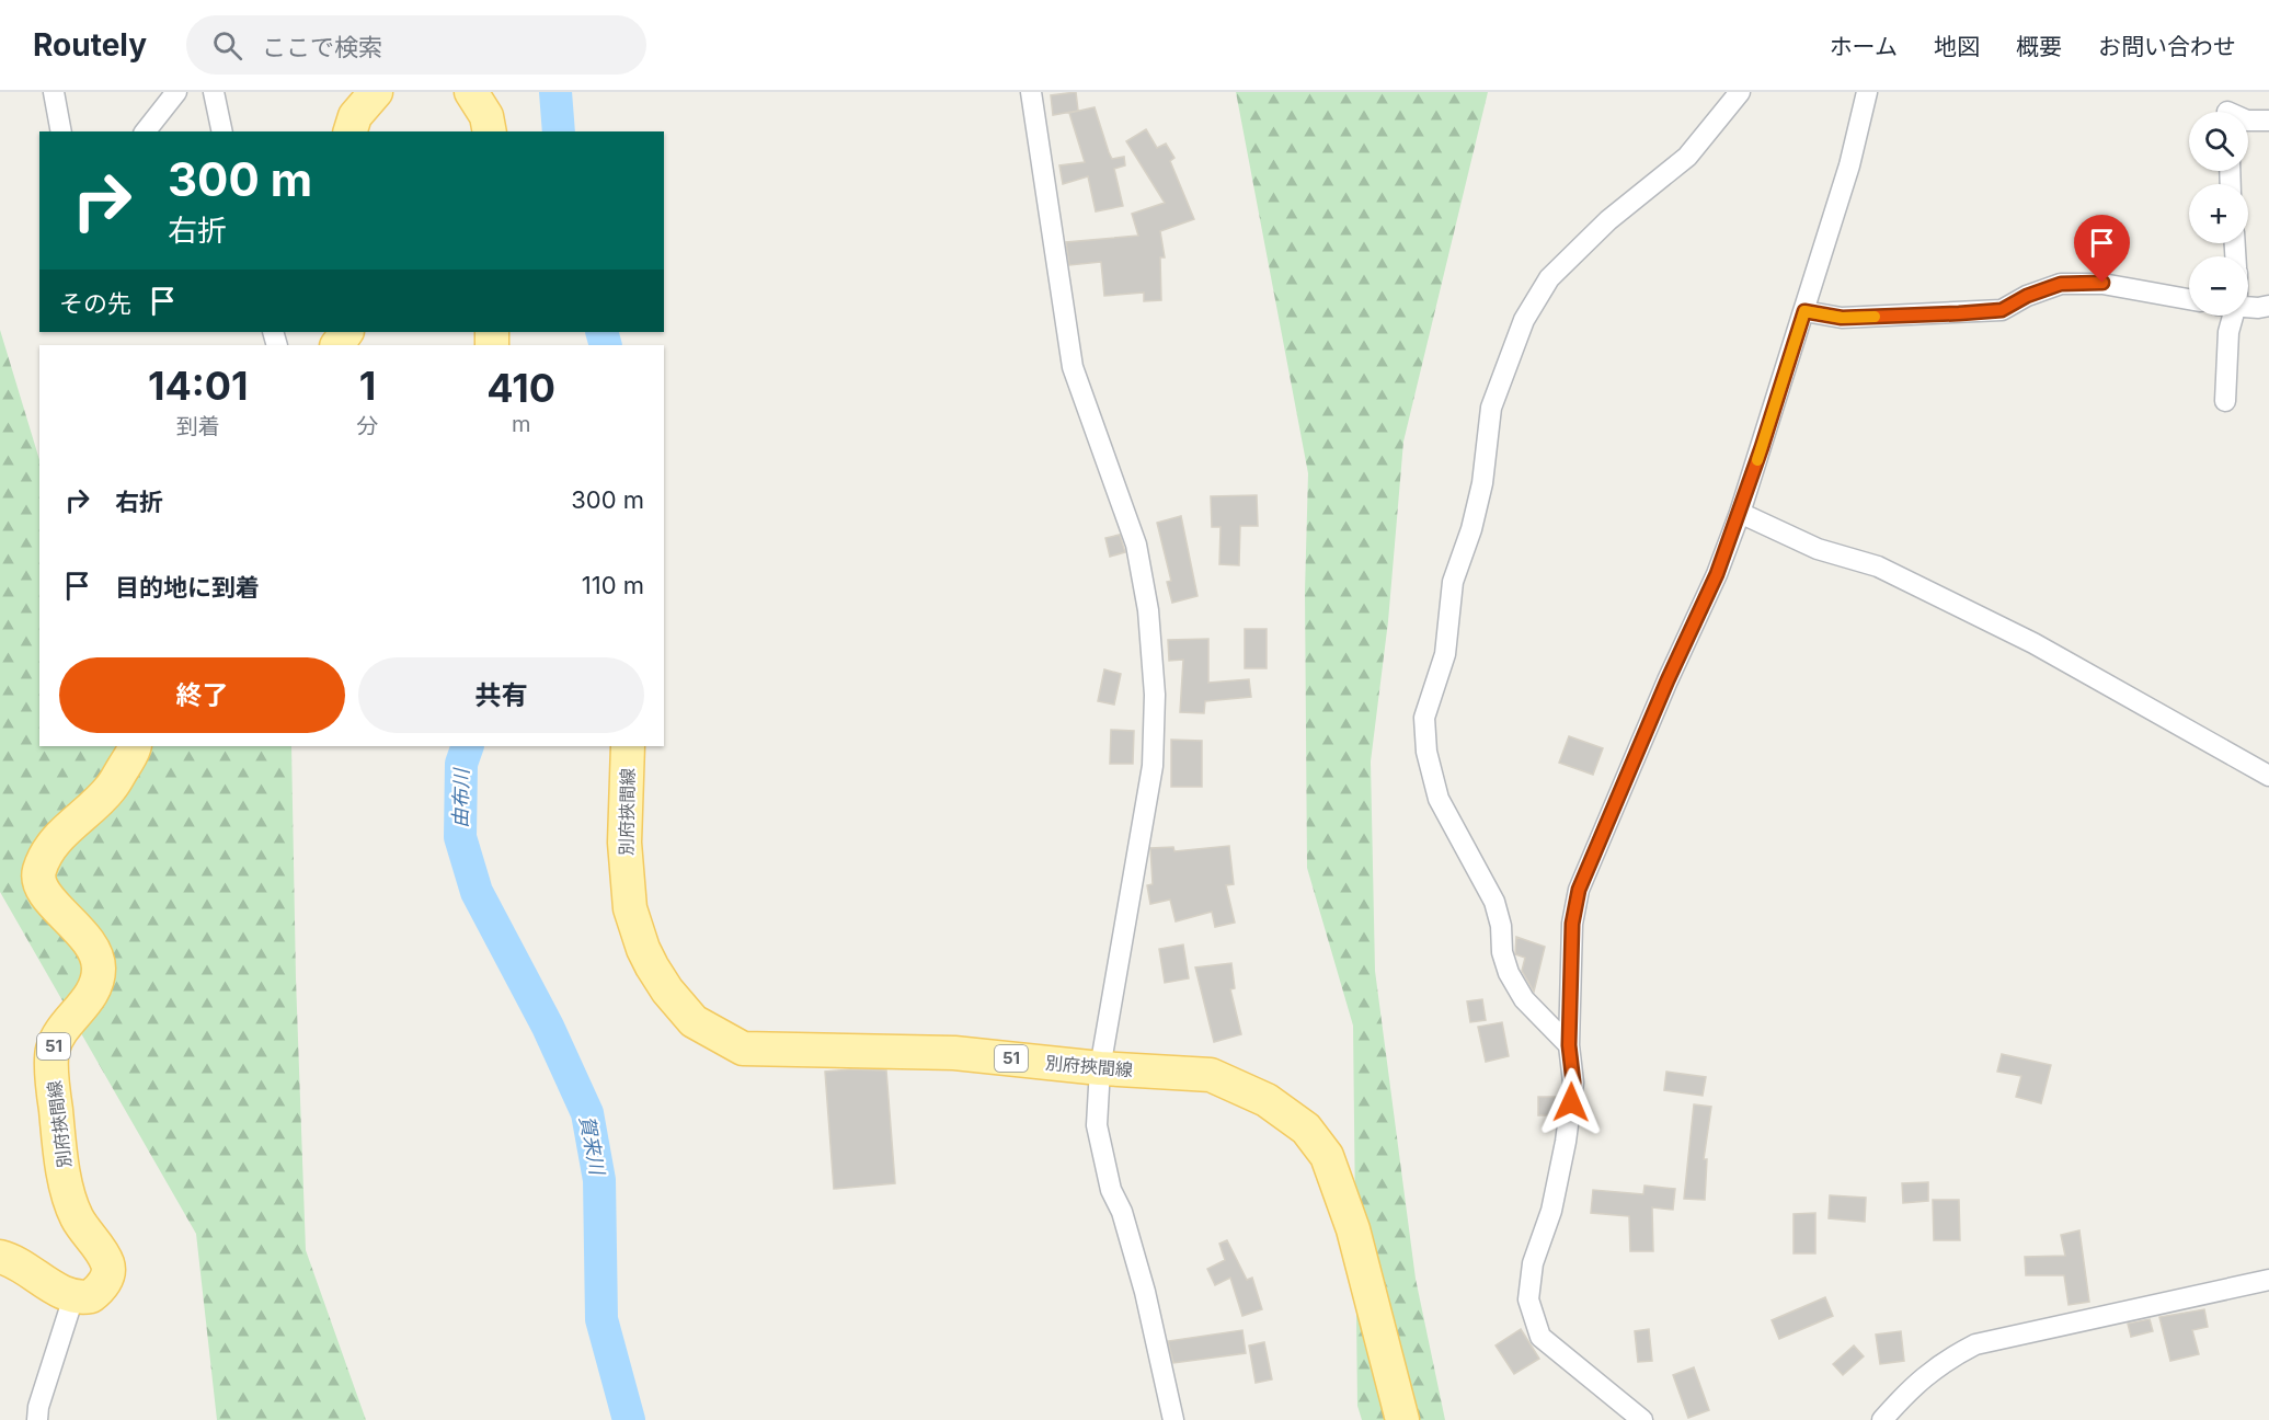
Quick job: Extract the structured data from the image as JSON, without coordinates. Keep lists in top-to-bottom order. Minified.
{"streets":{"main road":["別府挾間線","51"]},"water":["由布川","賀来川"],"page":{"header":"Routely","search":"ここで検索","nav":["ホーム","地図","概要","お問い合わせ"],"map_buttons":["+","−"],"turn":["300 m","右折"],"then":"その先","eta":["14:01","到着","1","分","410","m"],"list":[{"name":"右折","value":"300 m"},{"name":"目的地に到着","value":"110 m"}],"buttons":["終了","共有"]}}
